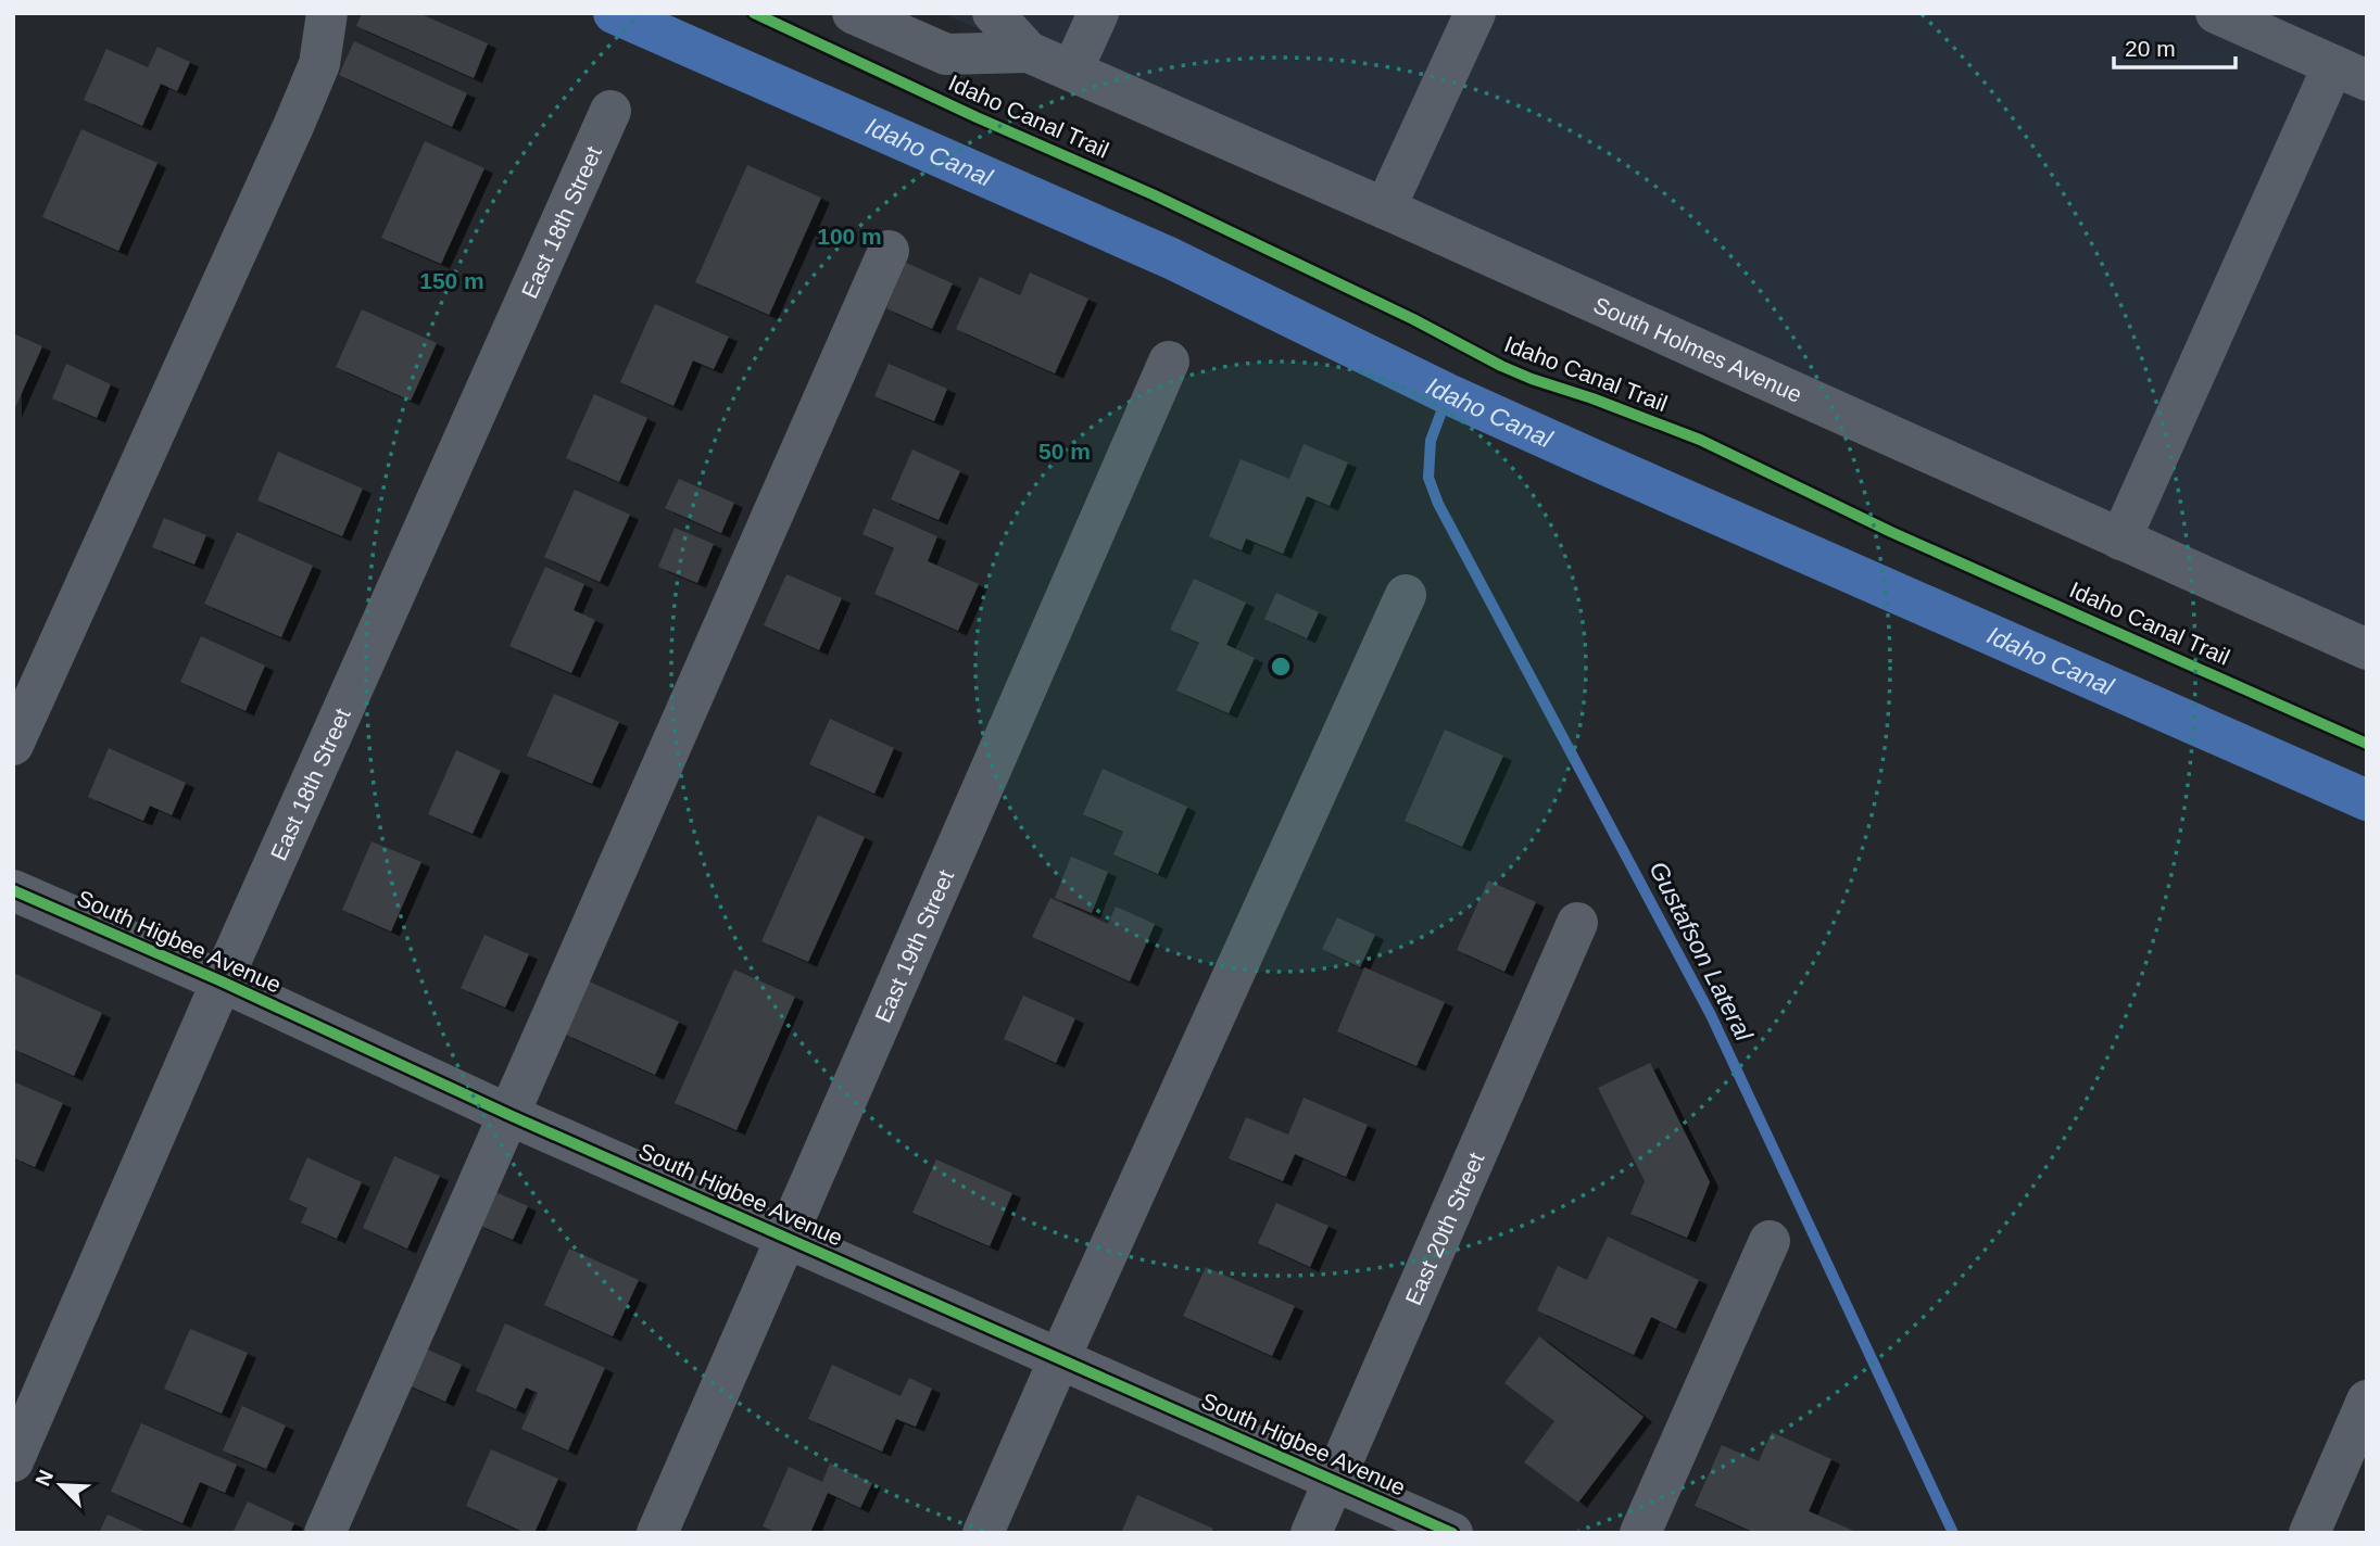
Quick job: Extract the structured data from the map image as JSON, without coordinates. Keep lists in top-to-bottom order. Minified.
{"streets":{"street":["East 18th Street","South Holmes Avenue","South Higbee Avenue","East 19th Street","East 20th Street"],"cycle path":["Idaho Canal Trail"]},"crossings":[["East 18th Street","South Higbee Avenue"],["South Higbee Avenue","East 19th Street"],["South Higbee Avenue","East 20th Street"]],"water":["Idaho Canal","Gustafson Lateral"],"scale_bar":"20 m","north":"top left","rings":["100 m","150 m","50 m"]}
